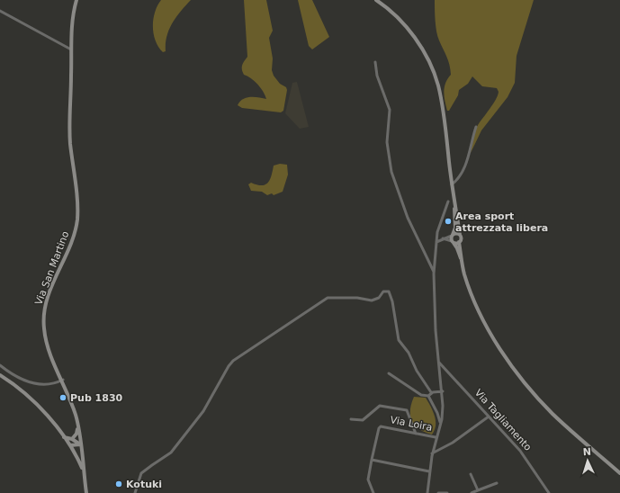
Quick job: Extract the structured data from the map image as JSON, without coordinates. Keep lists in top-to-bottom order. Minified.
{"streets":{"street":["Via San Martino","Via Tagliamento","Via Loira"]},"places":["Area sport attrezzata libera","Pub 1830","Kotuki"],"north":"top"}
